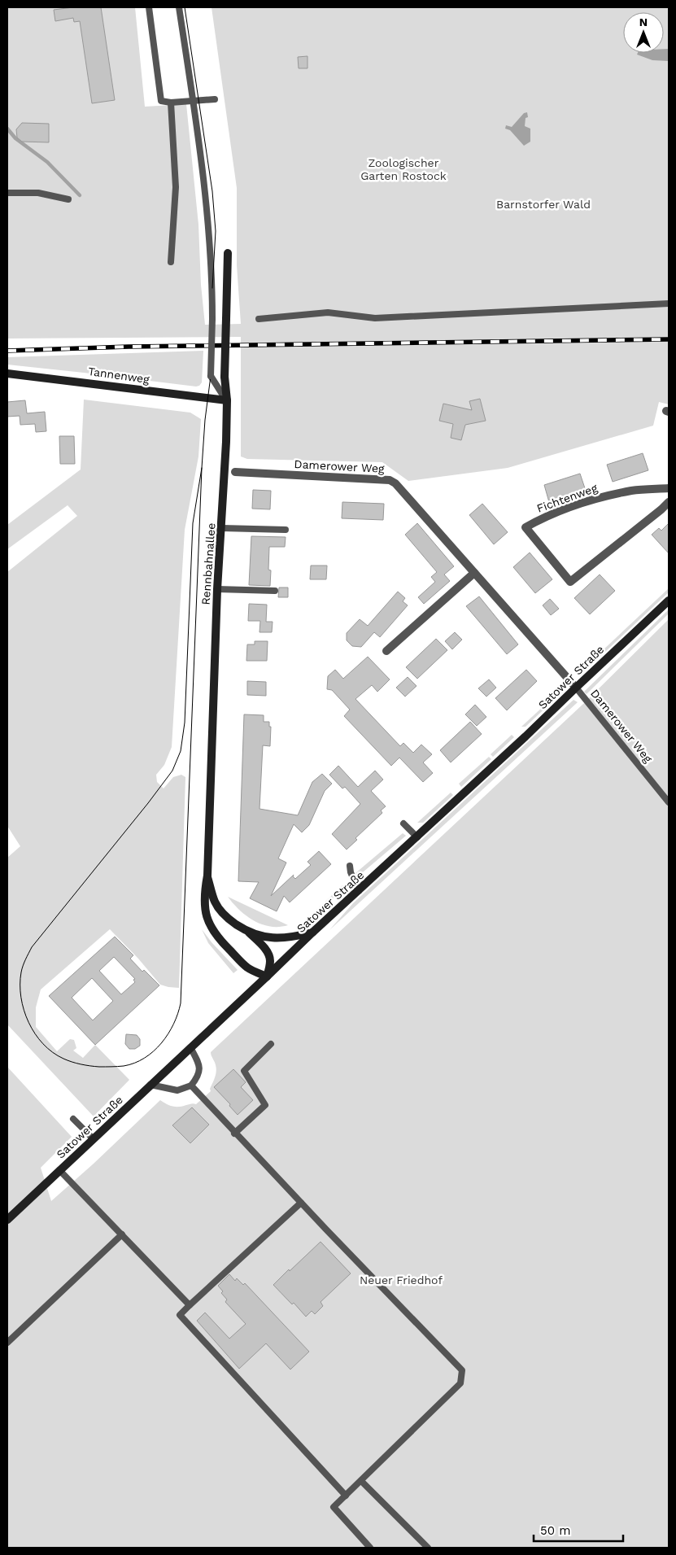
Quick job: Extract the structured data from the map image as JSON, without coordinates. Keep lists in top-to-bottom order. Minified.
{"streets":{"main road":["Tannenweg","Rennbahnallee","Satower Straße"],"street":["Damerower Weg","Fichtenweg"]},"crossings":[["Tannenweg","Rennbahnallee"],["Damerower Weg","Satower Straße"],["Rennbahnallee","Satower Straße"]],"parks":["Zoologischer Garten Rostock","Barnstorfer Wald","Neuer Friedhof"],"scale_bar":"50 m","north":"top"}
